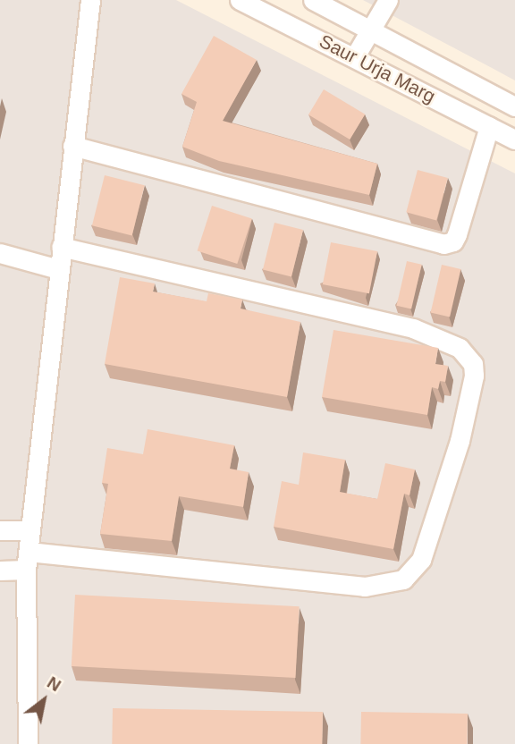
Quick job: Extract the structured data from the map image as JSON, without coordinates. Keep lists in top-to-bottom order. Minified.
{"streets":{"street":["Saur Urja Marg"]},"north":"top right"}
